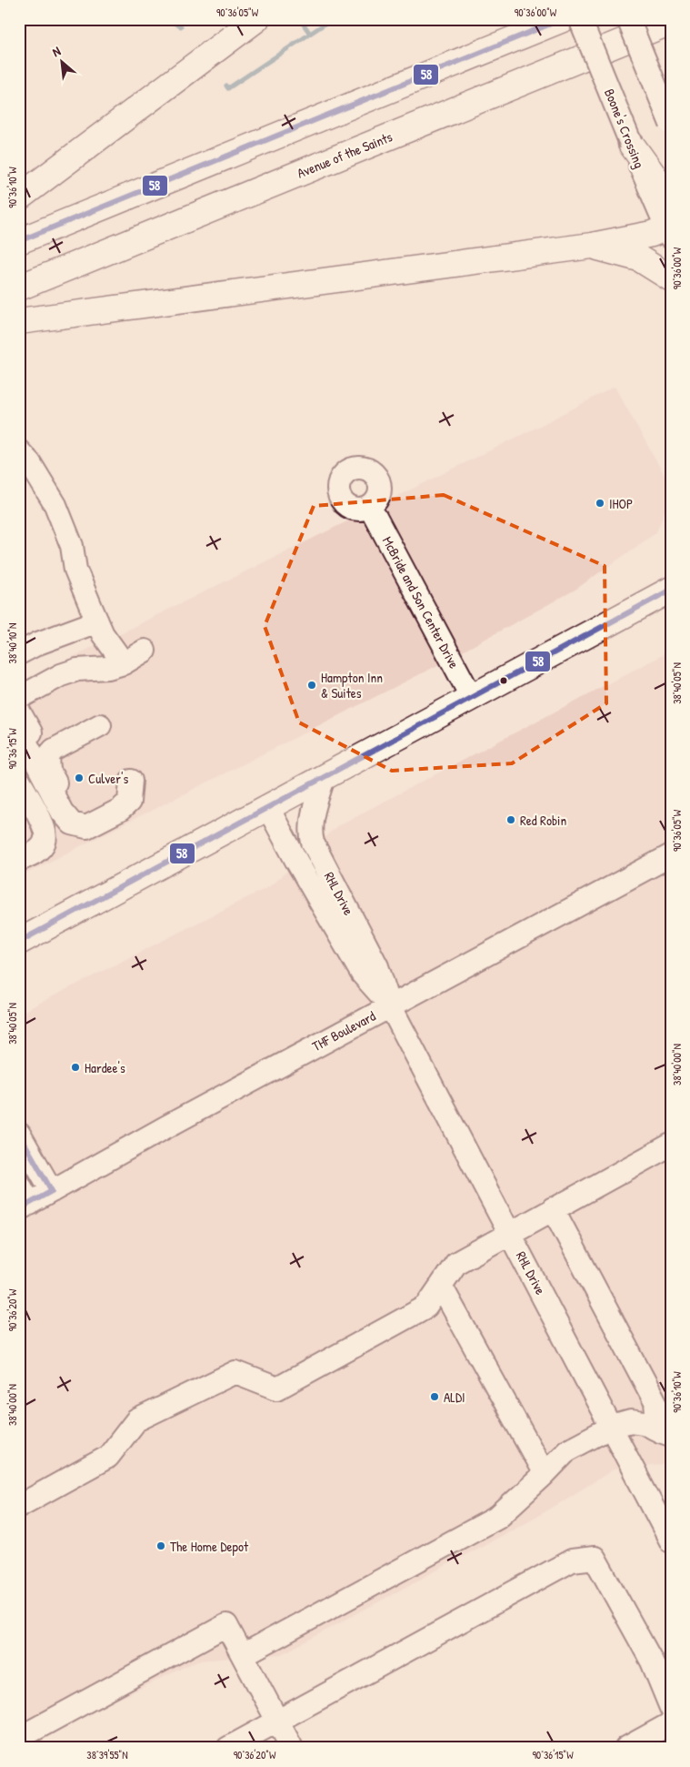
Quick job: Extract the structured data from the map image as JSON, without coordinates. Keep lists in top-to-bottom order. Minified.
{"streets":{"main road":["Avenue of the Saints"],"street":["Boone's Crossing","McBride and Son Center Drive","RHL Drive","THF Boulevard"]},"crossings":[["RHL Drive","THF Boulevard"]],"places":["IHOP","Hampton Inn & Suites","Culver's","Red Robin","Hardee's","ALDI","The Home Depot"],"lines":["transit line 58"],"north":"top left","coordinates":["90°36'05\"W","90°36'00\"W","90°36'10\"W","38°40'10\"N","38°40'05\"N","90°36'15\"W","38°40'00\"N","90°36'20\"W","38°39'55\"N"]}
